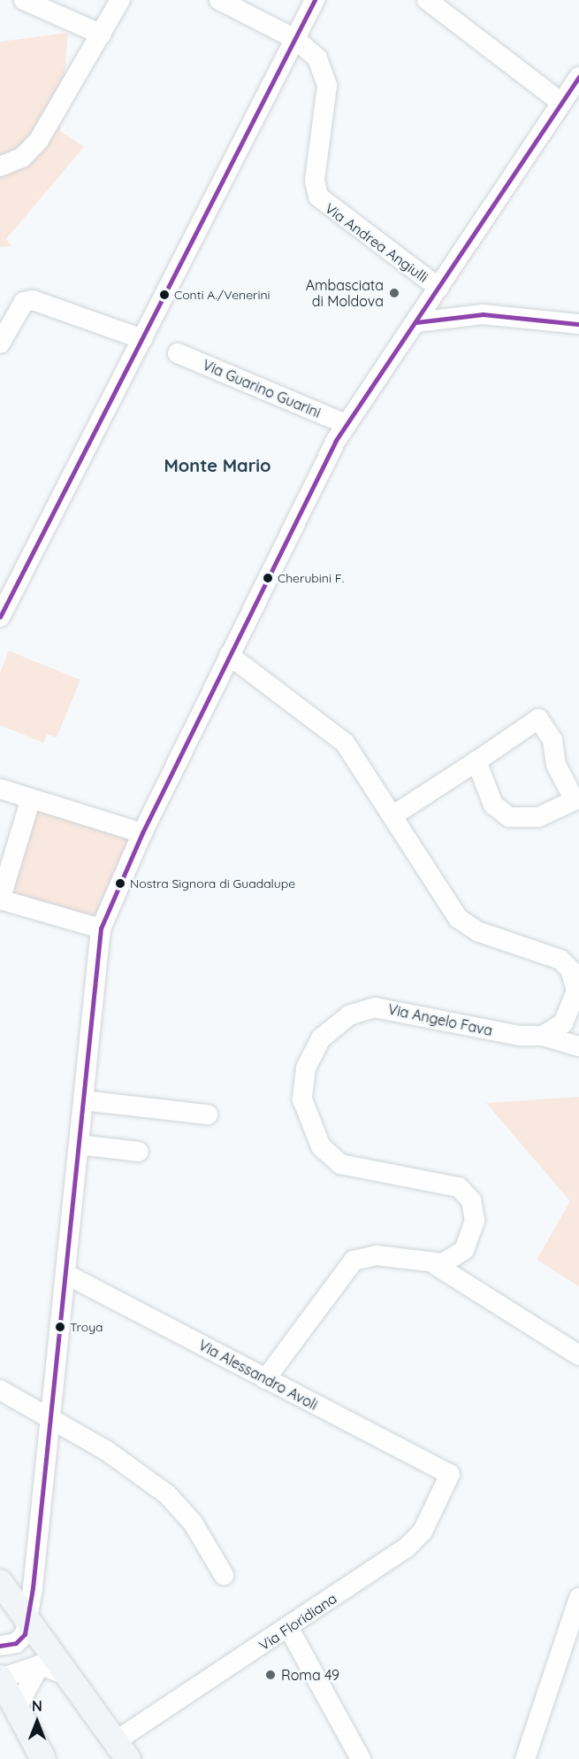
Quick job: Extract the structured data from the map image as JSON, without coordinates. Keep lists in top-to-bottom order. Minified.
{"streets":{"street":["Via Andrea Angiulli","Via Guarino Guarini","Via Angelo Fava","Via Alessandro Avoli","Via Floridiana"]},"crossings":[["Via Alessandro Avoli","Via Floridiana"]],"districts":["Monte Mario"],"places":["Ambasciata di Moldova","Conti A./Venerini","Cherubini F.","Nostra Signora di Guadalupe","Troya","Roma 49"],"north":"top"}
